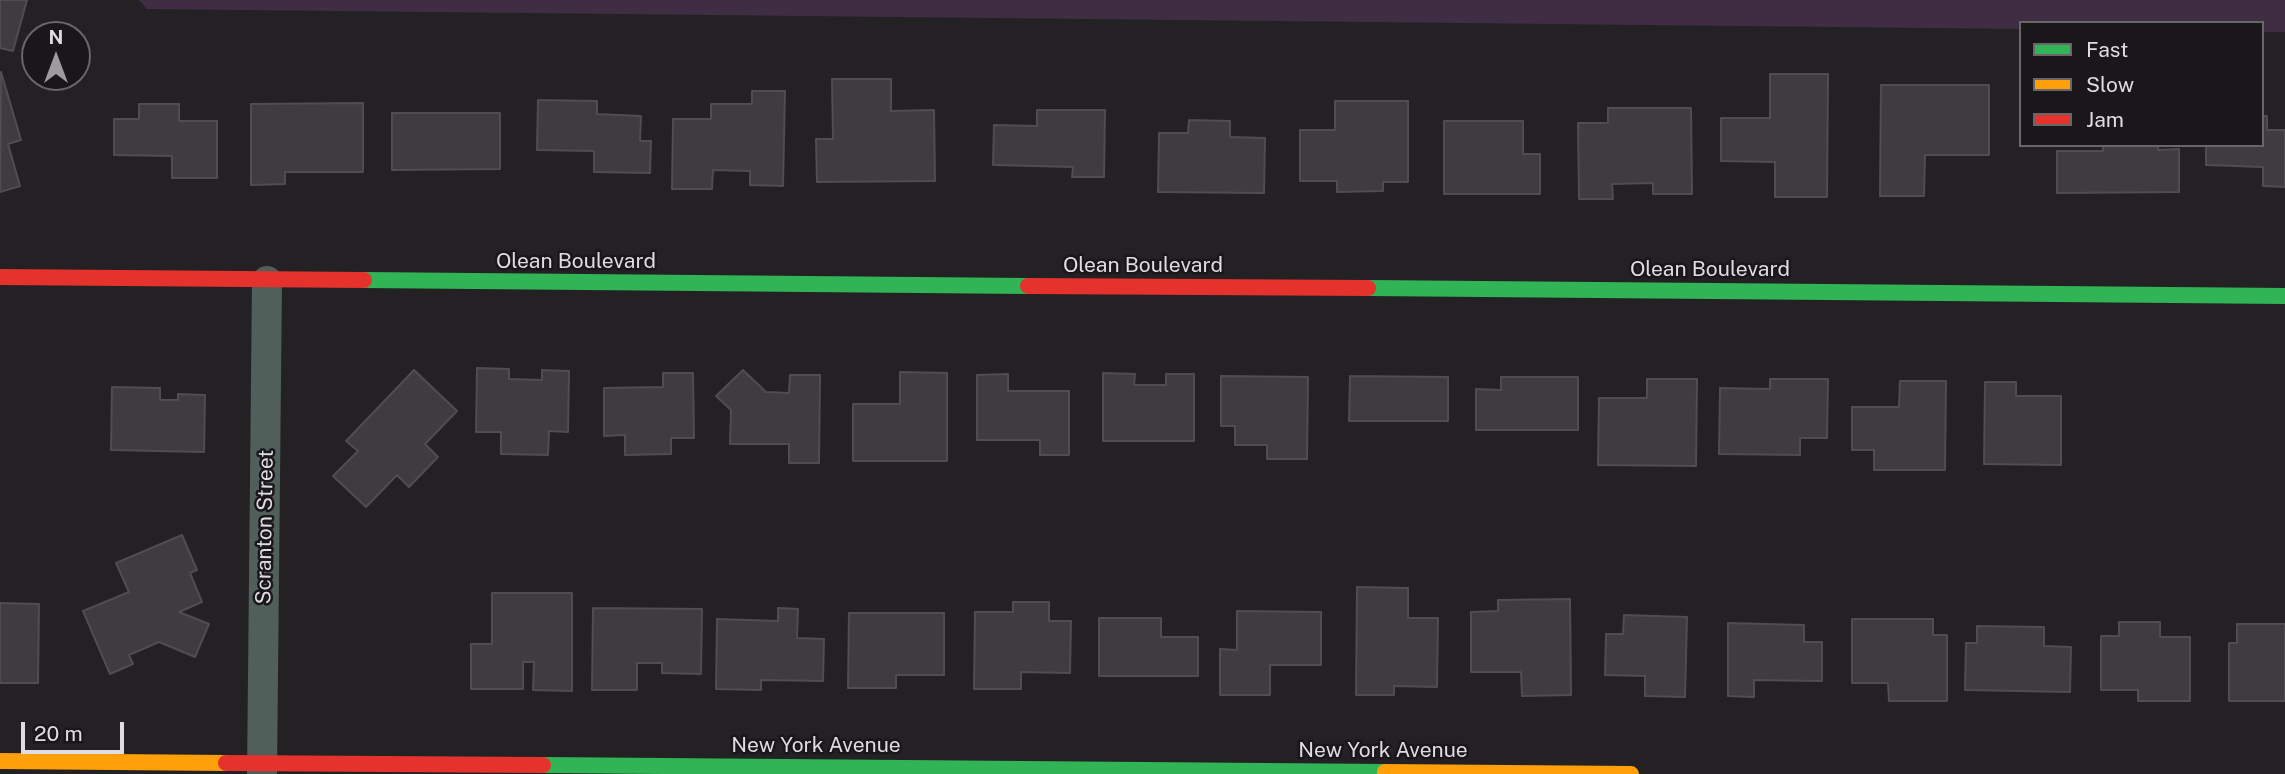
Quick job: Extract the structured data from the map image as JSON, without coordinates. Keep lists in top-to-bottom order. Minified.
{"streets":{"street":["Olean Boulevard","Scranton Street","New York Avenue"]},"crossings":[["Olean Boulevard","Scranton Street"],["Scranton Street","New York Avenue"]],"legend":["Fast","Slow","Jam"],"scale_bar":"20 m","north":"top"}
